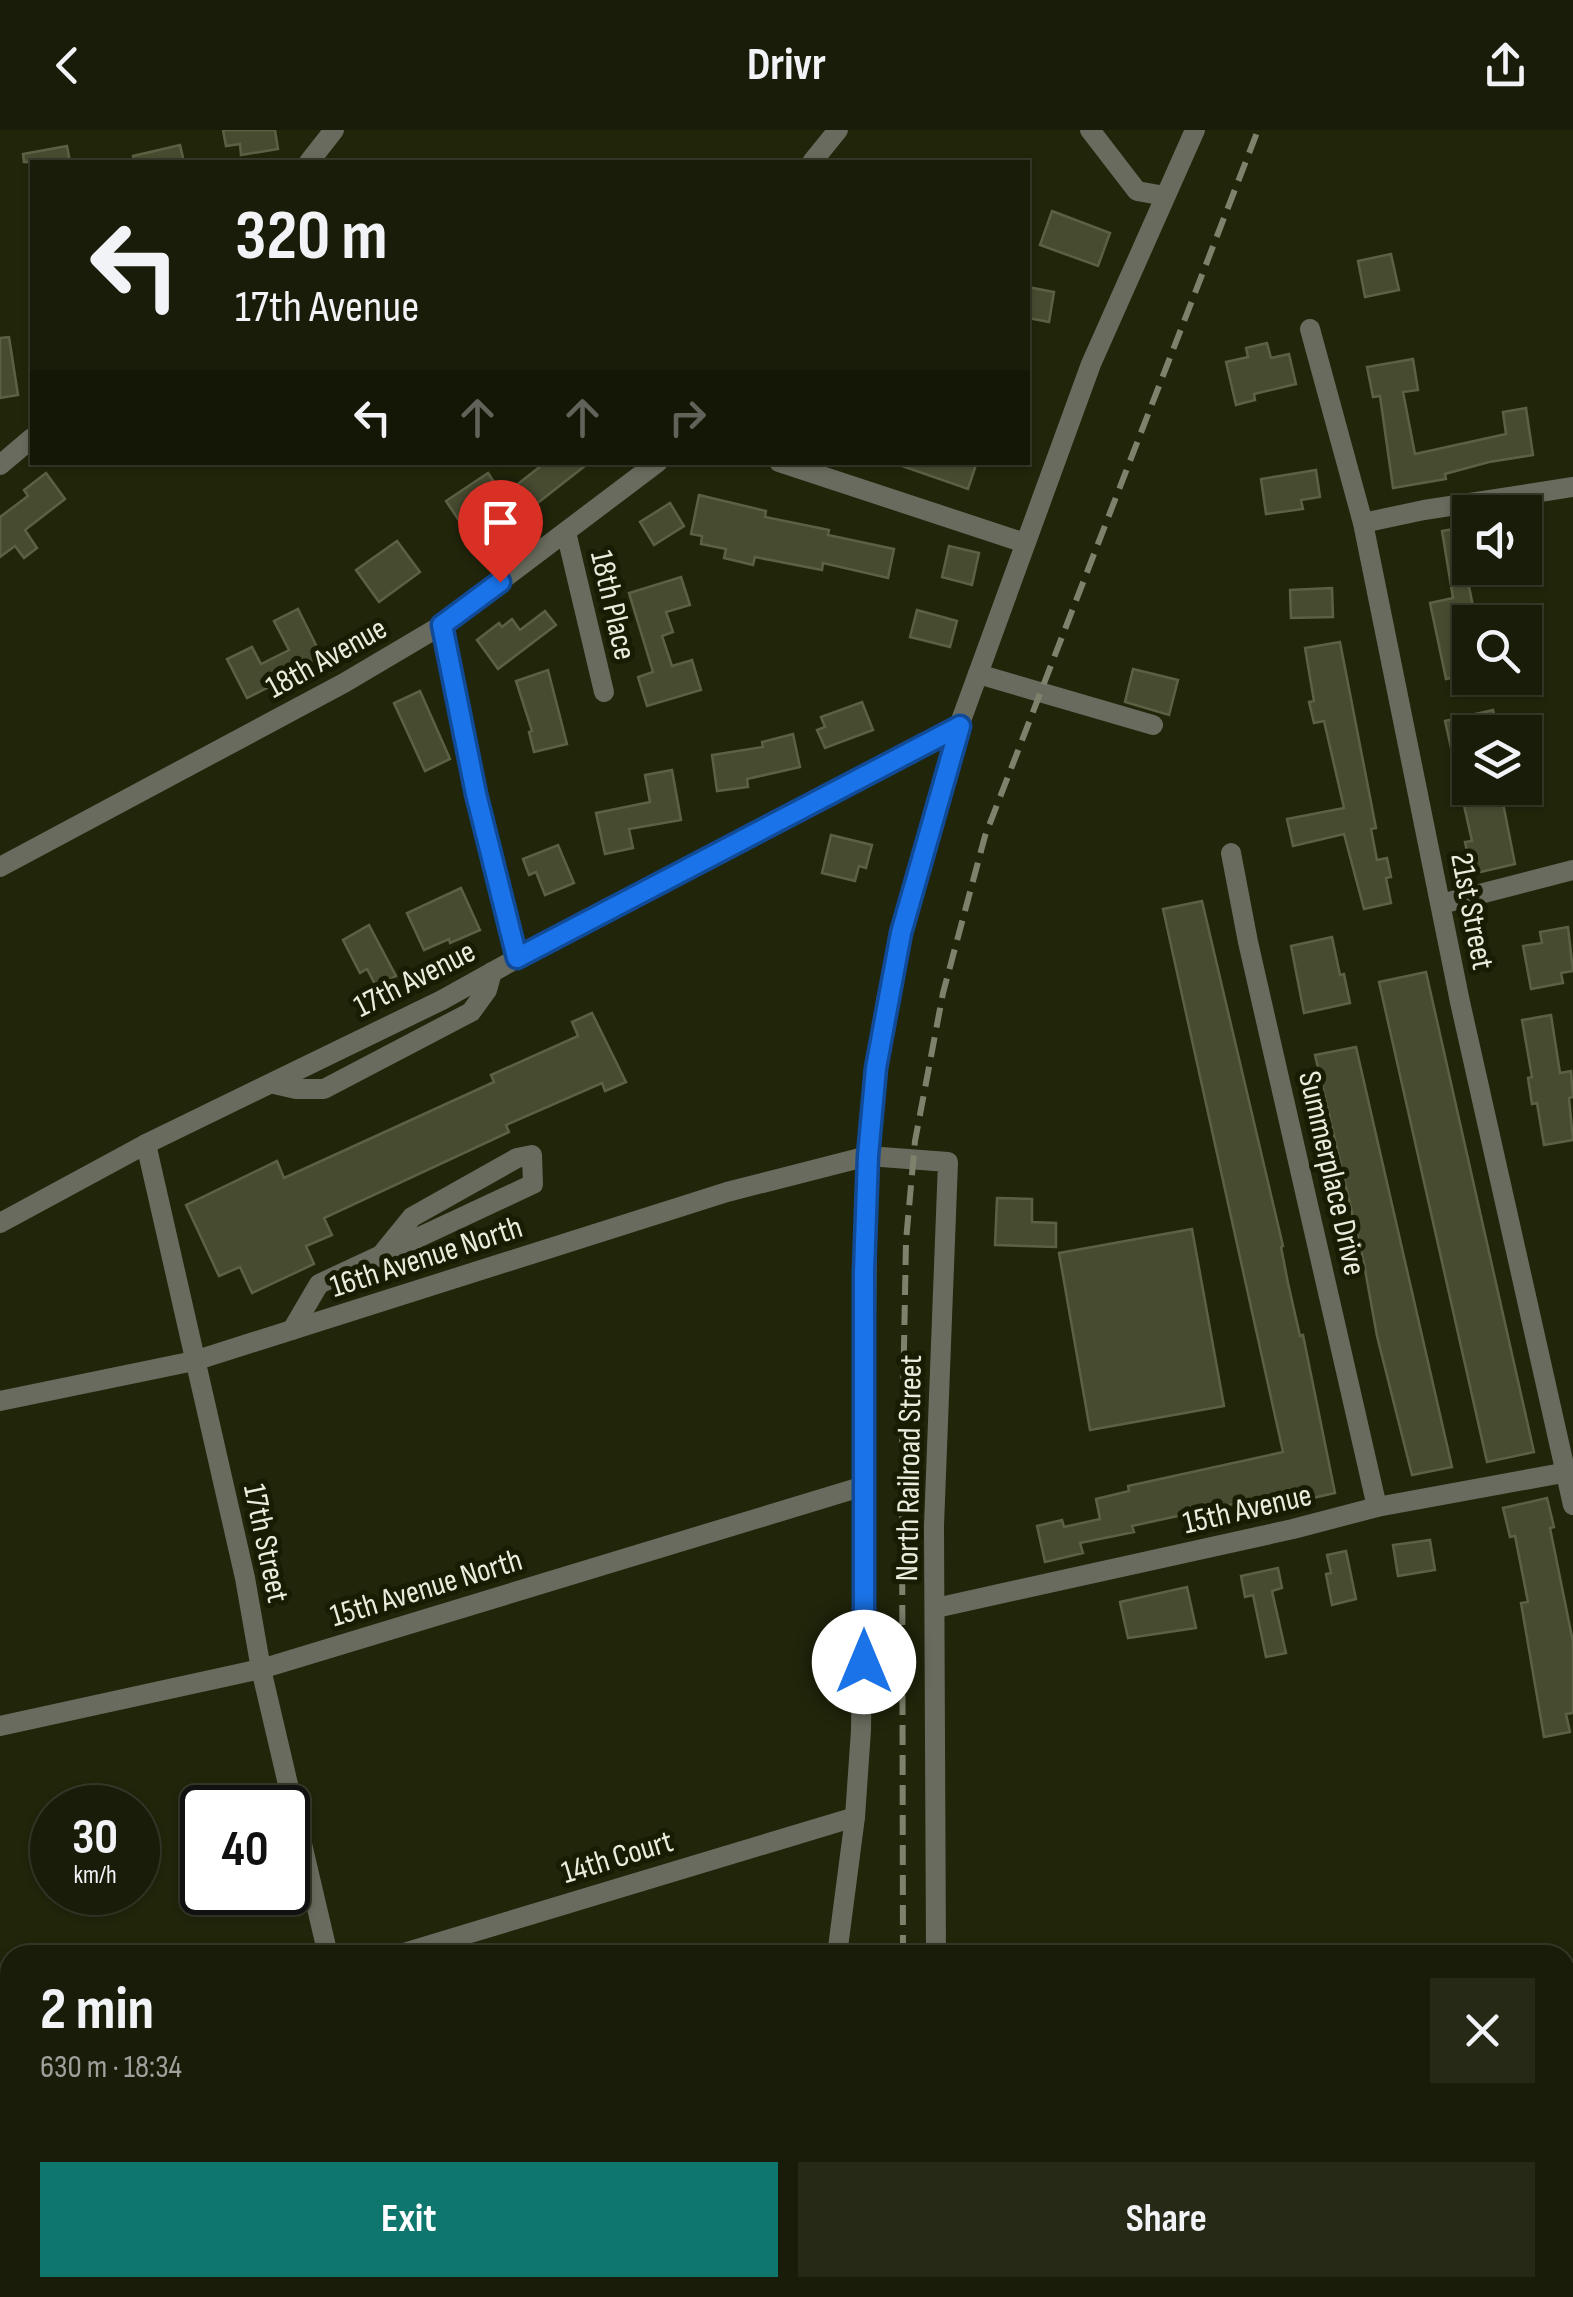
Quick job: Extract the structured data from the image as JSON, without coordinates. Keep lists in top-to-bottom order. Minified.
{"streets":{"street":["18th Place","18th Avenue","21st Street","17th Avenue","Summerplace Drive","16th Avenue North","North Railroad Street","15th Avenue","17th Street","15th Avenue North","14th Court"]},"crossings":[["18th Place","18th Avenue"],["21st Street","15th Avenue"],["17th Avenue","17th Street"],["Summerplace Drive","15th Avenue"],["16th Avenue North","North Railroad Street"],["16th Avenue North","17th Street"],["North Railroad Street","15th Avenue"],["17th Street","15th Avenue North"]],"page":{"header":"Drivr","turn":["320 m","17th Avenue"],"speed":"30 km/h","limit":"40","heading":["2 min","630 m · 18:34"],"buttons":["Exit","Share"]}}
